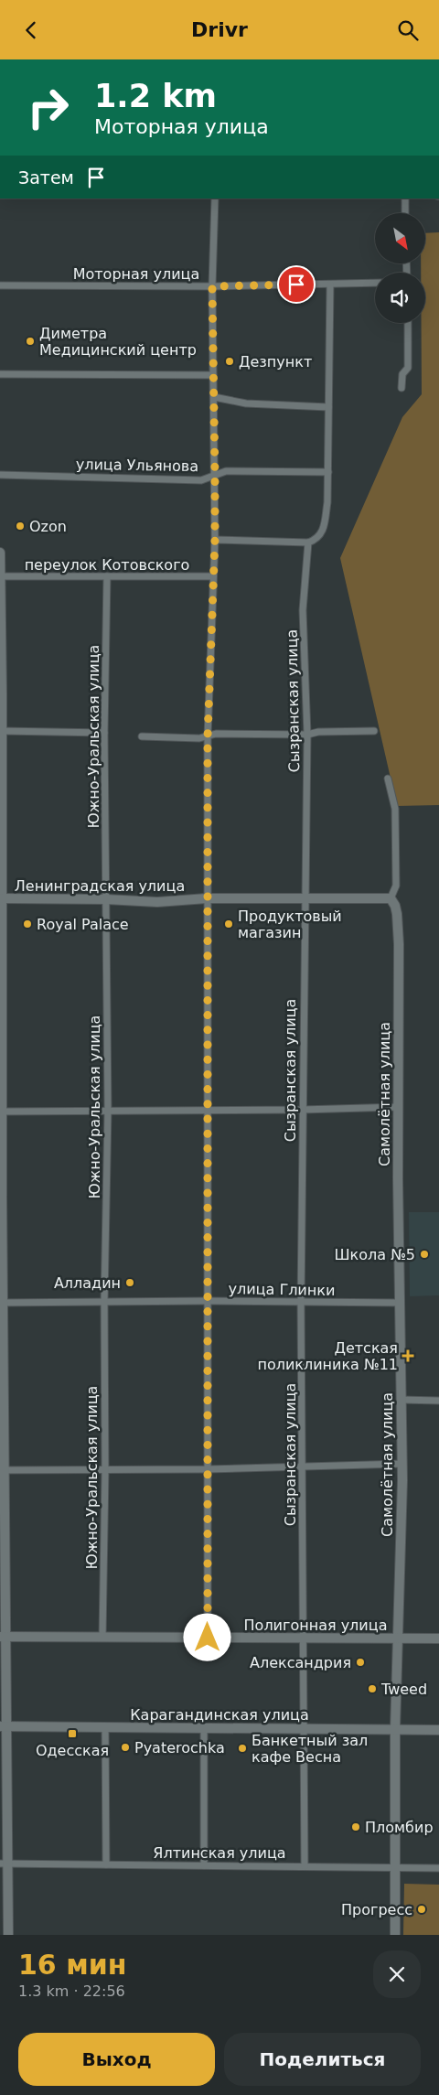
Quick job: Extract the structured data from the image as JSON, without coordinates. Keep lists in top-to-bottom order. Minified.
{"streets":{"street":["Моторная улица","улица Ульянова","переулок Котовского","Сызранская улица","Южно-Уральская улица","Ленинградская улица","Самолётная улица","улица Глинки","Полигонная улица","Карагандинская улица","Ялтинская улица"]},"crossings":[["переулок Котовского","Южно-Уральская улица"],["Сызранская улица","Ленинградская улица"],["Сызранская улица","улица Глинки"],["Сызранская улица","Полигонная улица"],["Сызранская улица","Карагандинская улица"],["Сызранская улица","Ялтинская улица"],["Южно-Уральская улица","Ленинградская улица"],["Южно-Уральская улица","улица Глинки"],["Южно-Уральская улица","Полигонная улица"],["Ленинградская улица","Самолётная улица"],["Самолётная улица","улица Глинки"],["Самолётная улица","Полигонная улица"],["Самолётная улица","Карагандинская улица"],["Самолётная улица","Ялтинская улица"]],"places":{"other":["Диметра Медицинский центр","Дезпункт","Ozon","Royal Palace","Продуктовый магазин","Школа №5","Алладин","Александрия","Tweed","Pyaterochka","Банкетный зал кафе Весна","Пломбир","Прогресс"],"health":["Детская поликлиника №11"],"transit":["Одесская"]},"north":"bottom right","page":{"header":"Drivr","turn":["1.2 km","Моторная улица"],"then":"Затем","heading":["16 мин","1.3 km · 22:56"],"buttons":["Выход","Поделиться"]}}
